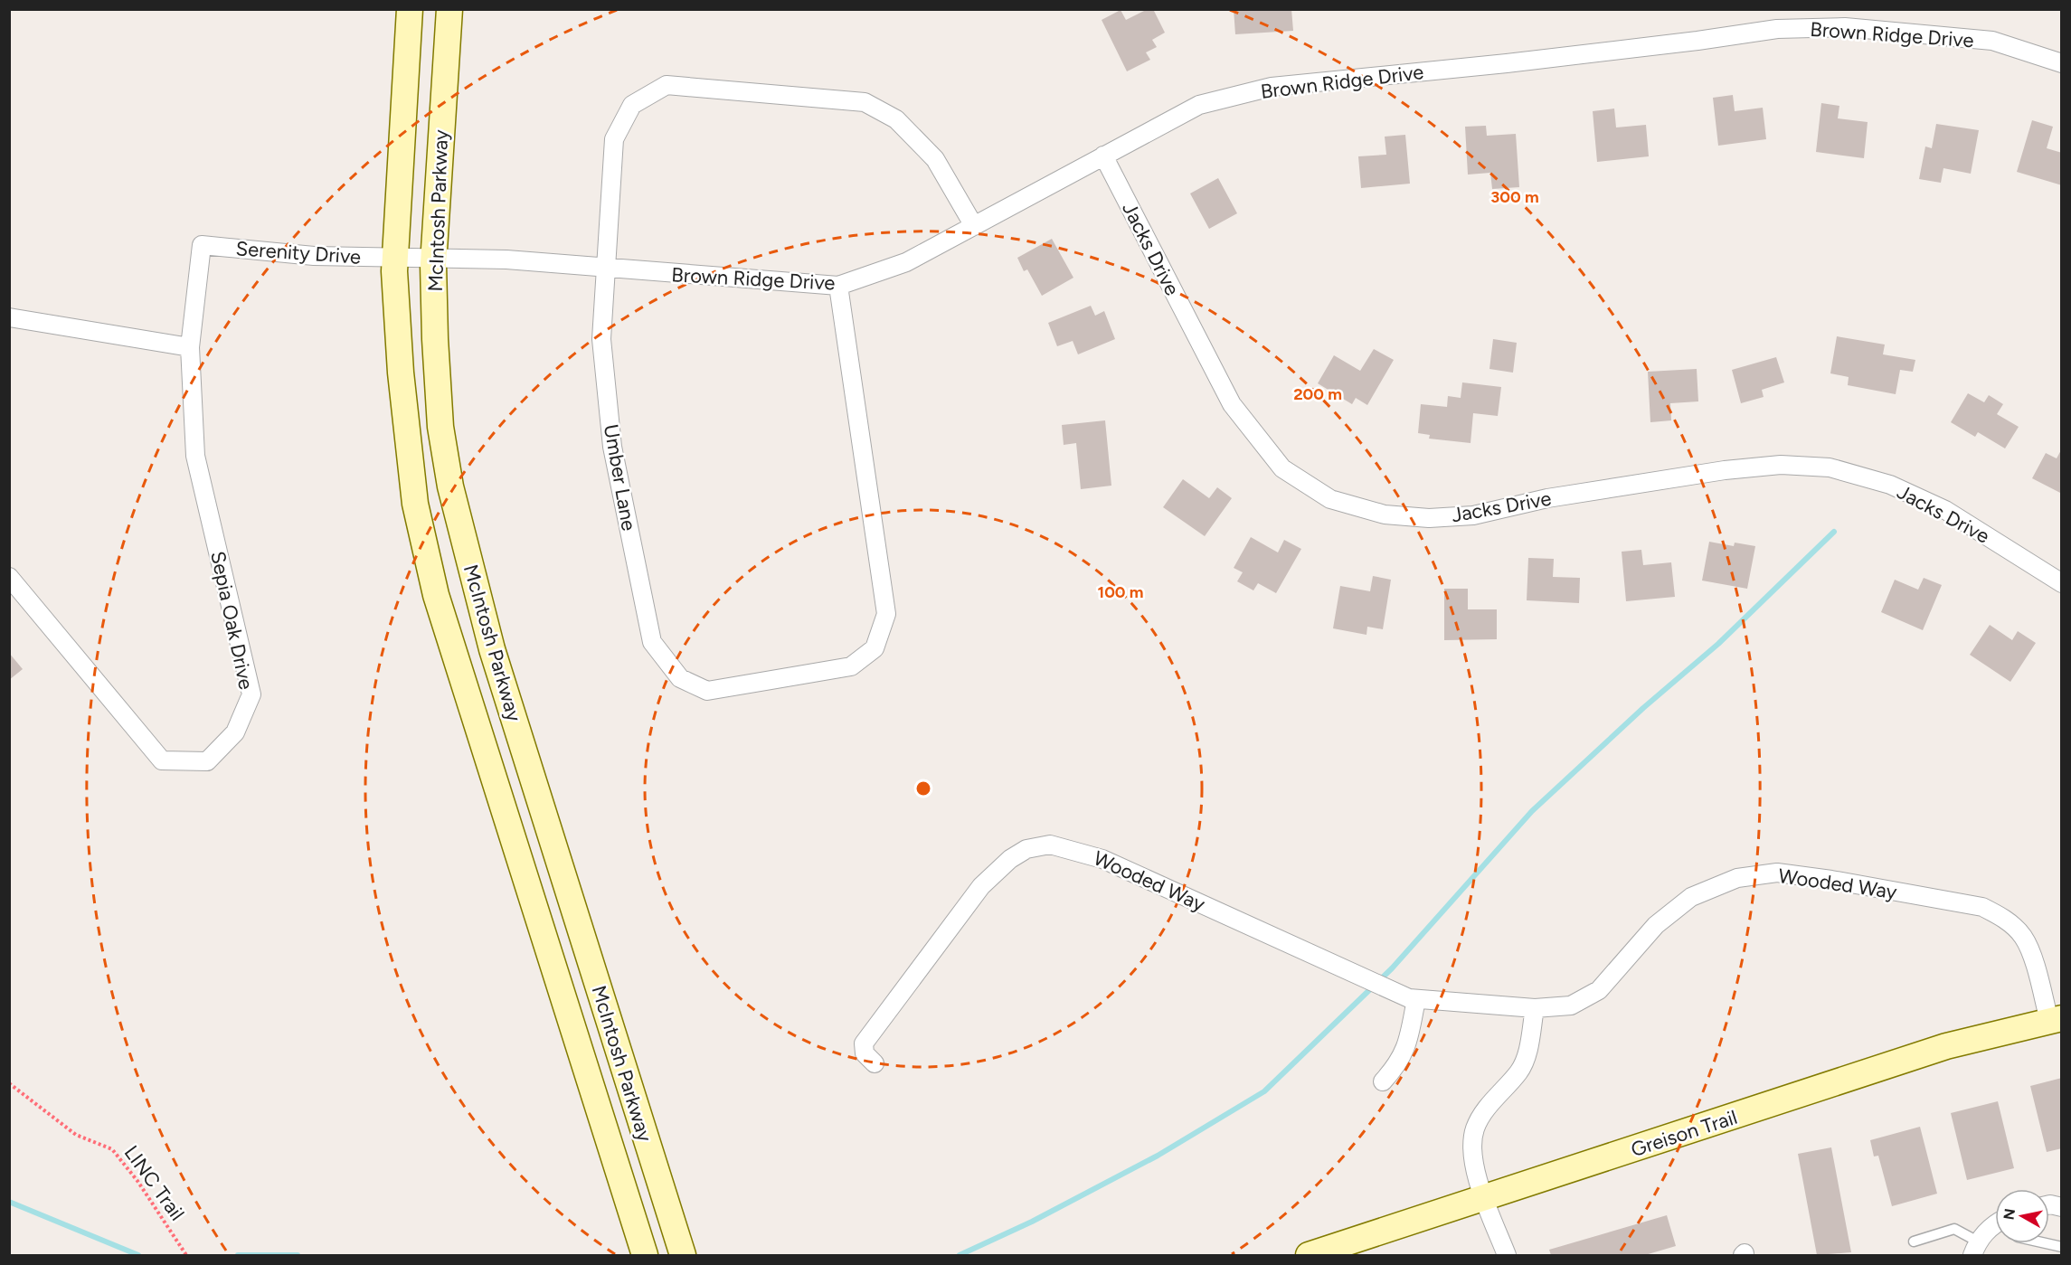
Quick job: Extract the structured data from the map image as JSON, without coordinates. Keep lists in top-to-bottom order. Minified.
{"streets":{"street":["Brown Ridge Drive","McIntosh Parkway","Jacks Drive","Serenity Drive","Umber Lane","Sepia Oak Drive","Wooded Way","Greison Trail"],"path":["LINC Trail"]},"crossings":[["Brown Ridge Drive","McIntosh Parkway"],["Brown Ridge Drive","Jacks Drive"],["Brown Ridge Drive","Serenity Drive"],["Brown Ridge Drive","Umber Lane"],["McIntosh Parkway","Serenity Drive"],["Serenity Drive","Sepia Oak Drive"],["Wooded Way","Greison Trail"]],"north":"left","rings":["300 m","200 m","100 m"]}
